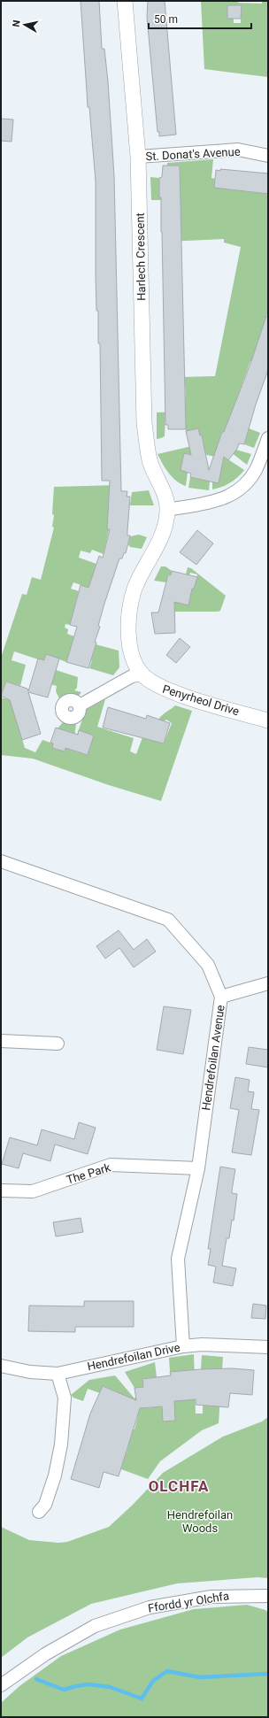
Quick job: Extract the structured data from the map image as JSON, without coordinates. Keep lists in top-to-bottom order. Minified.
{"streets":{"street":["St. Donat's Avenue","Harlech Crescent","Penyrheol Drive","Hendrefoilan Avenue","The Park","Hendrefoilan Drive","Ffordd yr Olchfa"]},"crossings":[["St. Donat's Avenue","Harlech Crescent"],["Harlech Crescent","Penyrheol Drive"],["Hendrefoilan Avenue","The Park"],["Hendrefoilan Avenue","Hendrefoilan Drive"]],"districts":["OLCHFA"],"parks":["Hendrefoilan Woods"],"scale_bar":"50 m","north":"left"}
